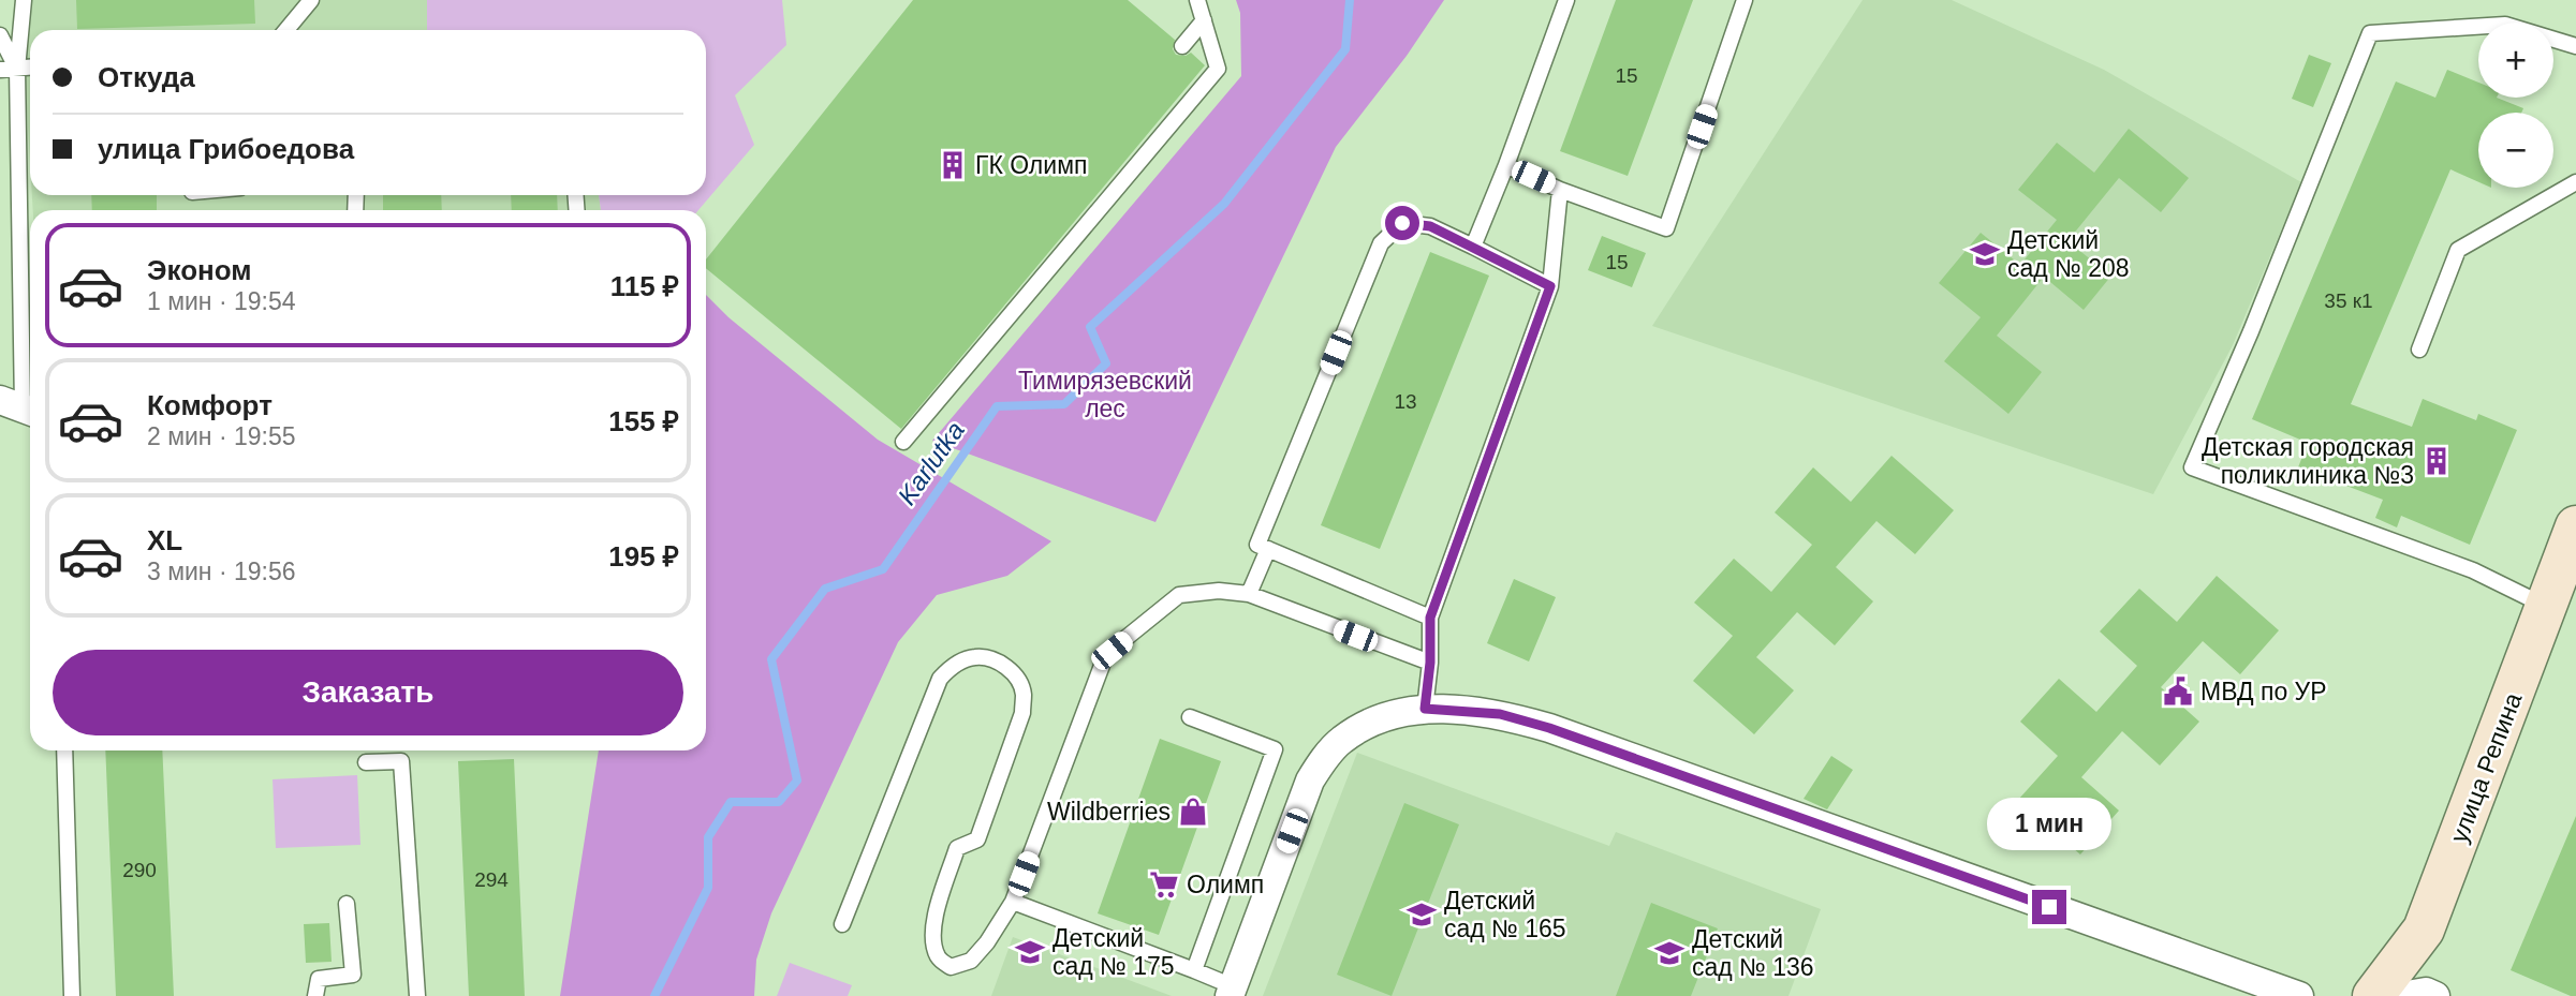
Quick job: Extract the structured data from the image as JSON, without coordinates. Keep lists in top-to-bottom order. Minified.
{"streets":{"street":["улица Репина"]},"water":["Karlutka"],"parks":["Тимирязевский лес"],"places":{"building":["ГК Олимп","Детская городская поликлиника №3"],"school or university":["Детский сад № 208","Детский сад № 165","Детский сад № 175","Детский сад № 136"],"public building":["МВД по УР"],"shop":["Wildberries"],"supermarket":["Олимп"]},"house_numbers":["15","15","35 к1","13","290","294"],"page":{"map_buttons":["+","−"],"banner":["Откуда","улица Грибоедова"],"list":[{"name":"Эконом","note":"1 мин · 19:54","value":"115 ₽"},{"name":"Комфорт","note":"2 мин · 19:55","value":"155 ₽"},{"name":"XL","note":"3 мин · 19:56","value":"195 ₽"}],"buttons":"Заказать","bubble":"1 мин"}}
